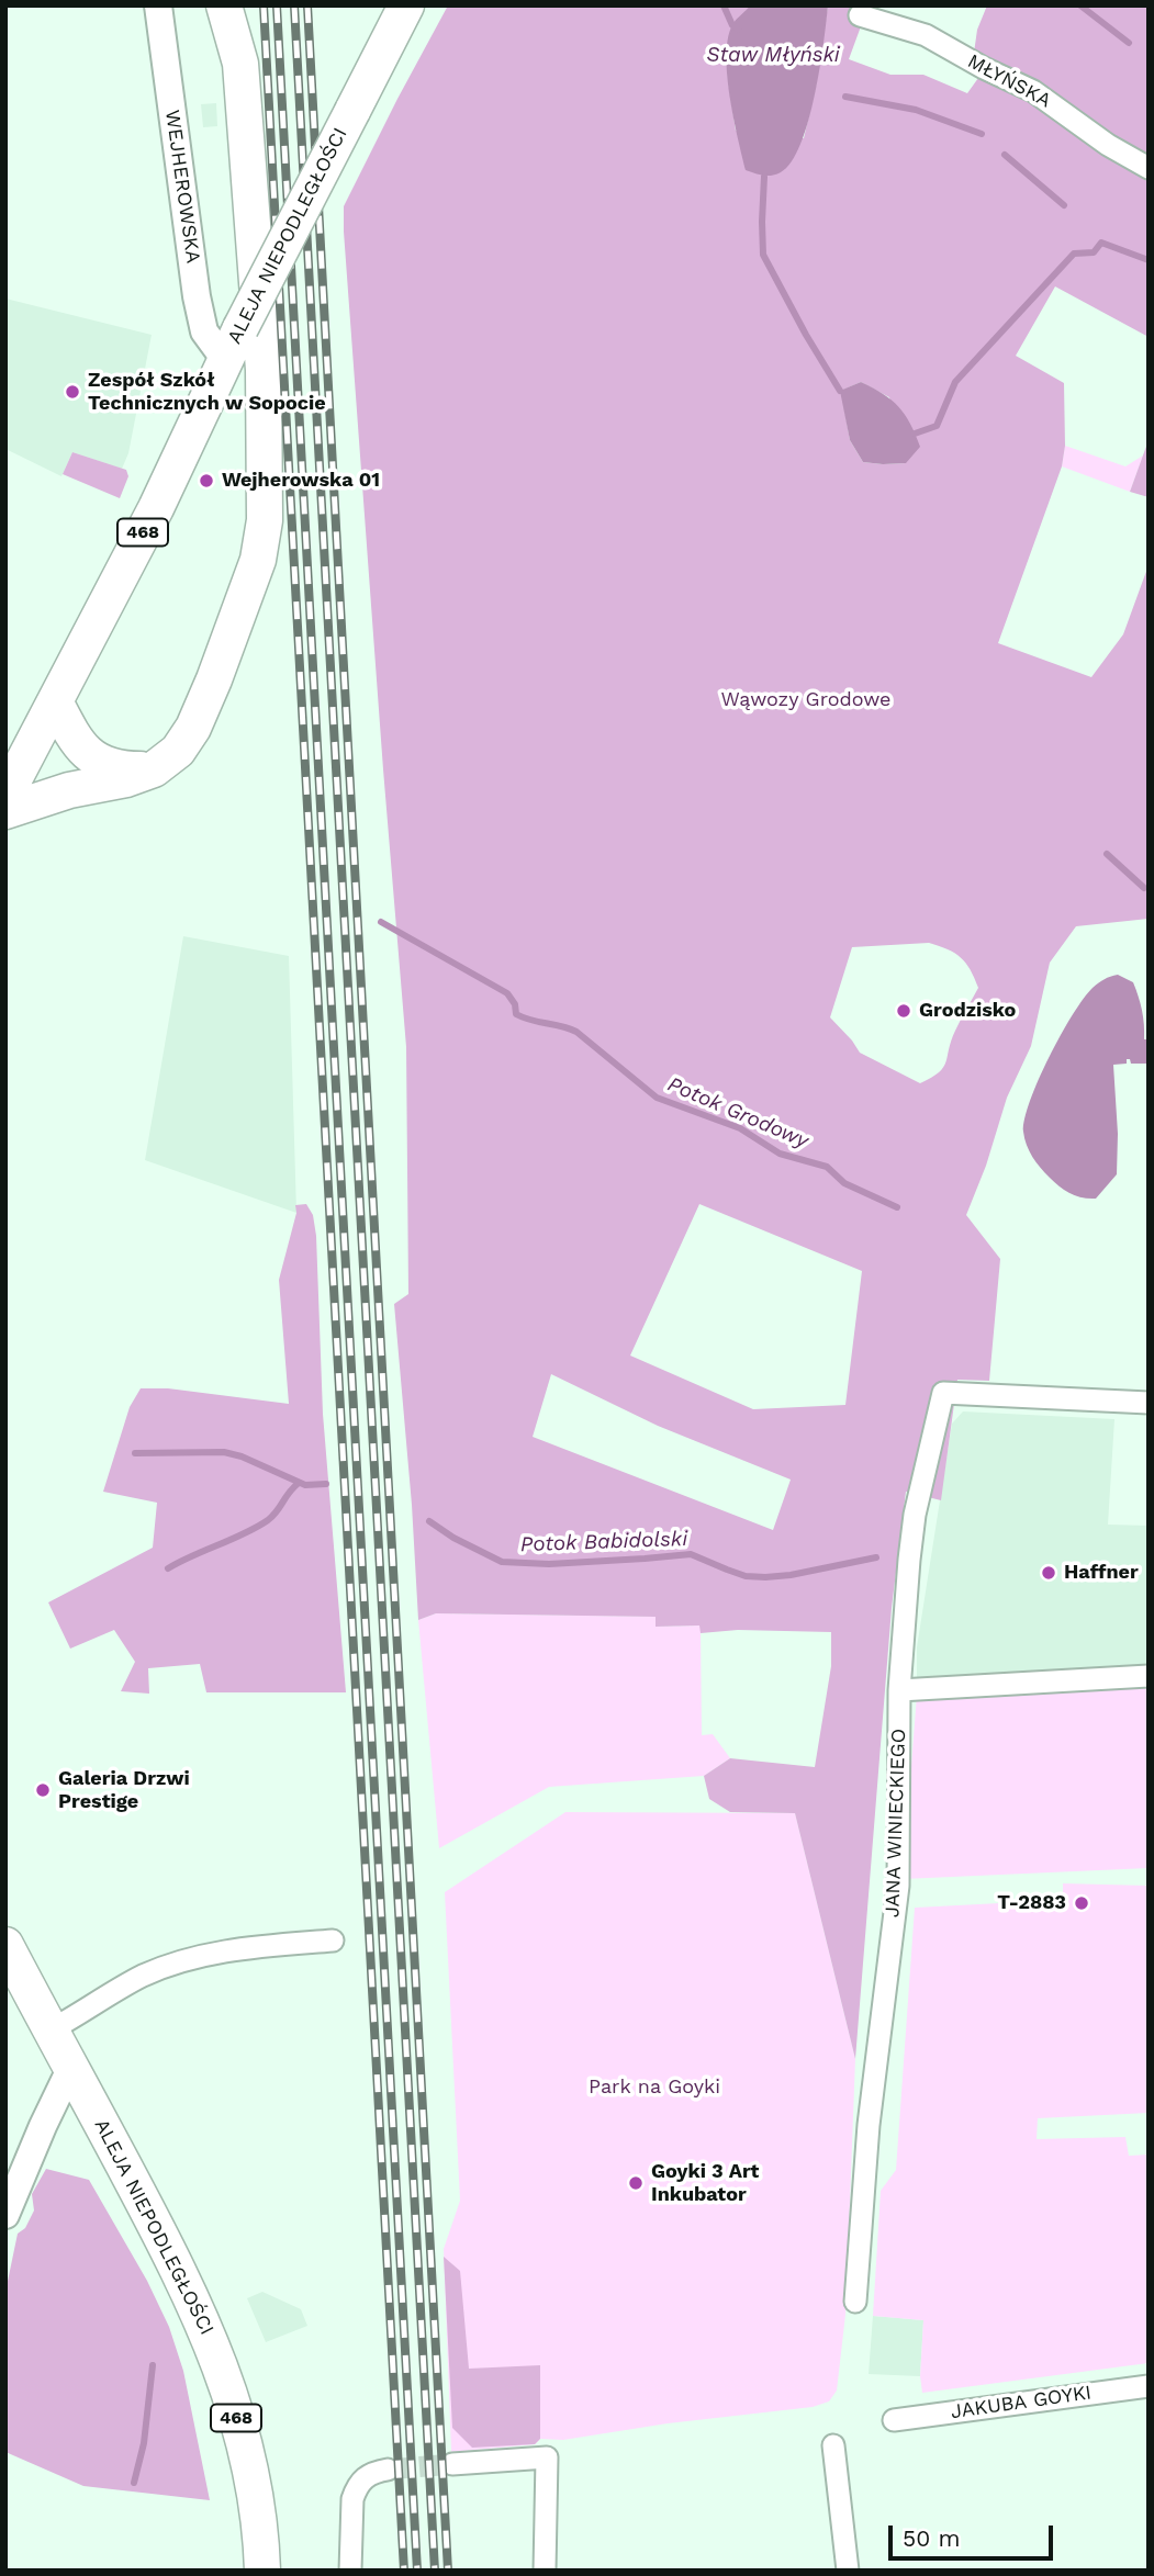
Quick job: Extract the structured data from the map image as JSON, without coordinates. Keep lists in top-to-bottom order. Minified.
{"streets":{"main road":["ALEJA NIEPODLEGŁOŚCI","468"],"street":["MŁYŃSKA","WEJHEROWSKA","JANA WINIECKIEGO","JAKUBA GOYKI"]},"crossings":[["WEJHEROWSKA","ALEJA NIEPODLEGŁOŚCI"]],"water":["Staw Młyński","Potok Grodowy","Potok Babidolski"],"parks":["Wąwozy Grodowe","Park na Goyki"],"places":["Zespół Szkół Technicznych w Sopocie","Wejherowska 01","Grodzisko","Haffner","Galeria Drzwi Prestige","T-2883","Goyki 3 Art Inkubator"],"scale_bar":"50 m"}
